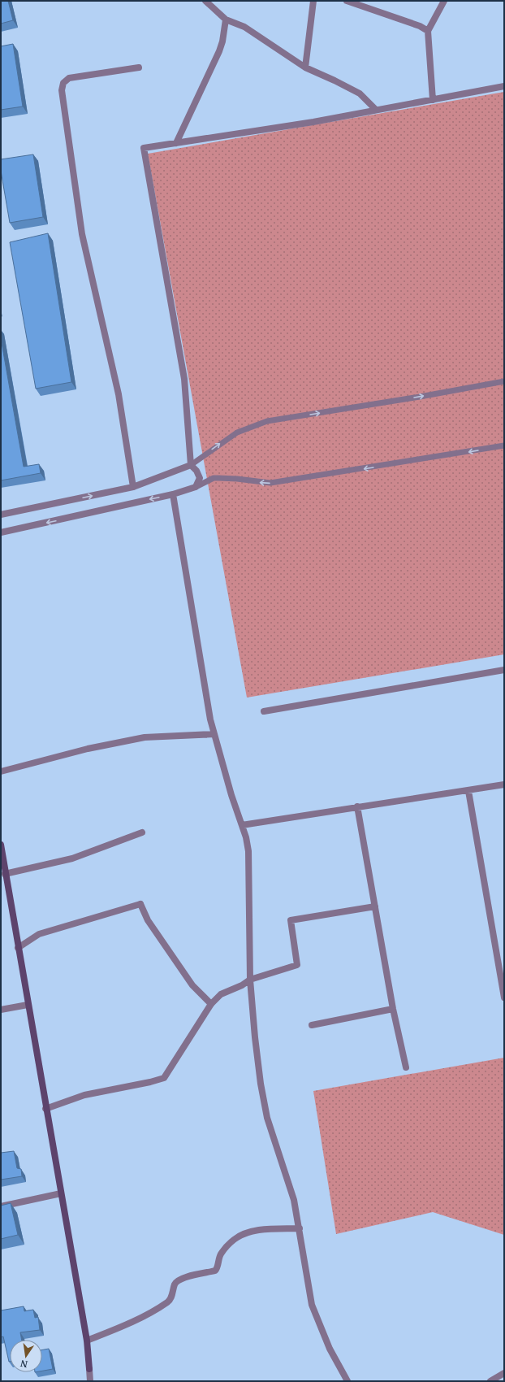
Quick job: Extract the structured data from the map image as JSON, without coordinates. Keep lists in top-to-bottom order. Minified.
{"north":"bottom"}
